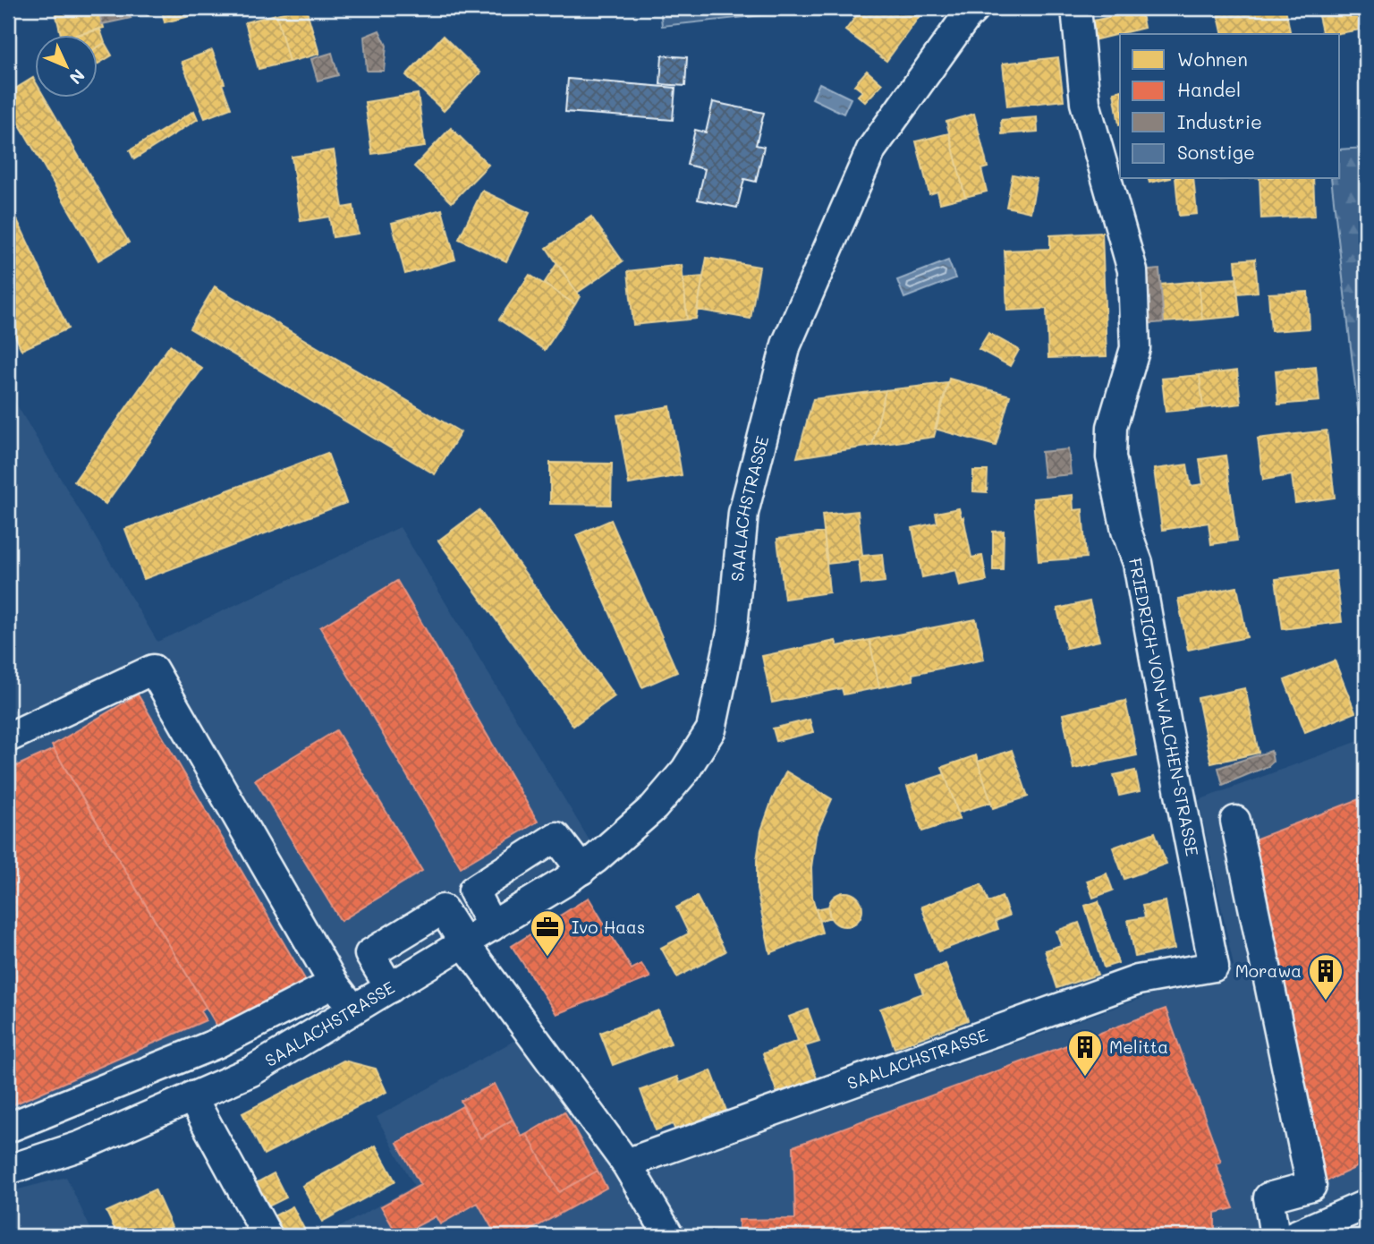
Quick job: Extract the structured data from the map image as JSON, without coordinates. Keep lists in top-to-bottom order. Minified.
{"streets":{"street":["SAALACHSTRASSE","FRIEDRICH-VON-WALCHEN-STRASSE"]},"crossings":[["SAALACHSTRASSE","FRIEDRICH-VON-WALCHEN-STRASSE"]],"places":{"office":["Ivo Haas"],"building":["Morawa","Melitta"]},"legend":["Wohnen","Handel","Industrie","Sonstige"],"north":"bottom right"}
